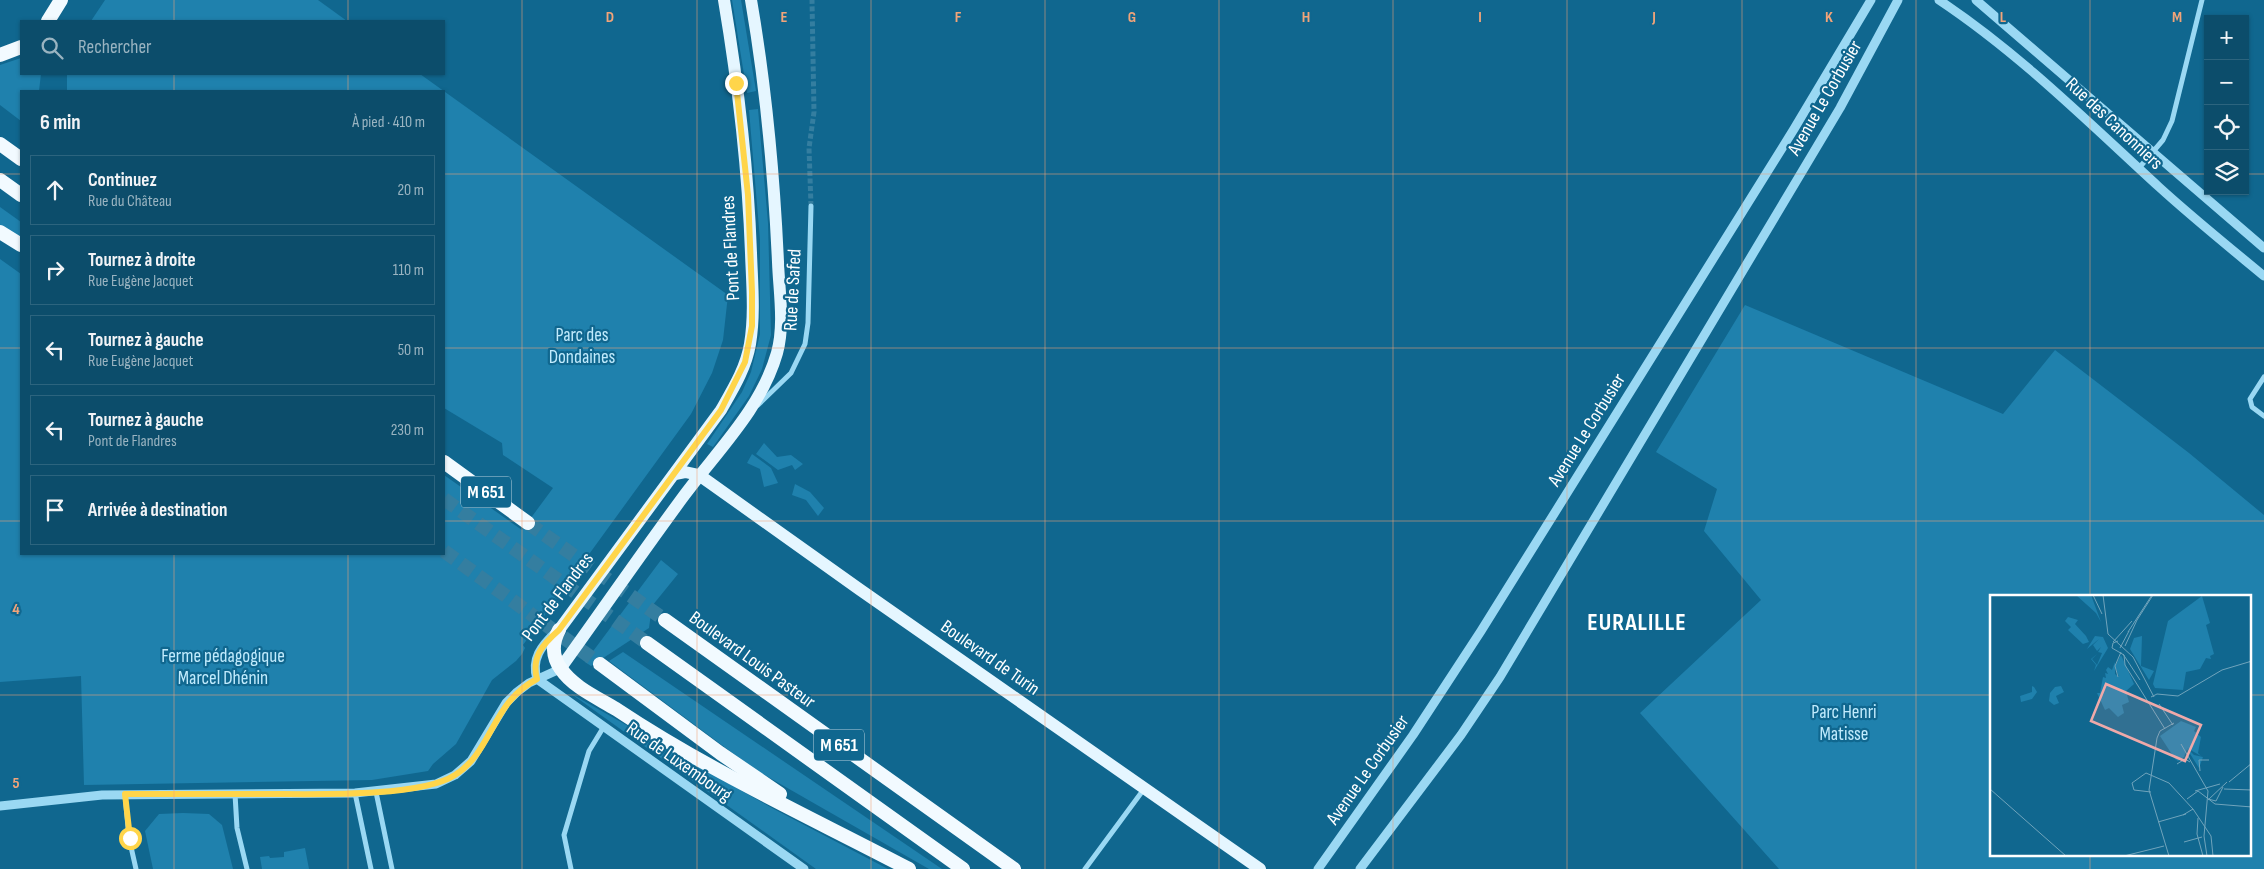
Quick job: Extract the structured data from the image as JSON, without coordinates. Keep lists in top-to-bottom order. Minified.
{"streets":{"highway":["M 651","Boulevard Louis Pasteur"],"main road":["Pont de Flandres","Boulevard de Turin"],"street":["Avenue Le Corbusier","Rue des Canonniers","Rue de Safed","Rue de Luxembourg"]},"crossings":[["Pont de Flandres","Rue de Luxembourg"]],"districts":["EURALILLE"],"parks":["Parc des Dondaines","Ferme pédagogique Marcel Dhénin","Parc Henri Matisse"],"page":{"map_buttons":["+","−"],"search":"Rechercher","heading":["6 min","À pied · 410 m"],"list":[["Continuez","Rue du Château","20 m"],["Tournez à droite","Rue Eugène Jacquet","110 m"],["Tournez à gauche","Rue Eugène Jacquet","50 m"],["Tournez à gauche","Pont de Flandres","230 m"],"Arrivée à destination"]},"grid":{"columns":["D","E","F","G","H","I","J","K","L","M"],"rows":["4","5"]}}
